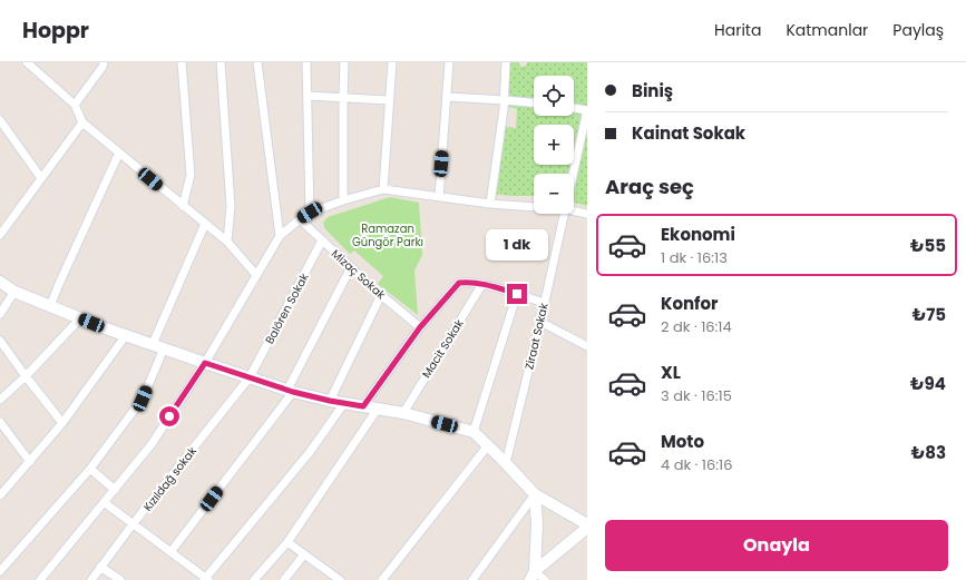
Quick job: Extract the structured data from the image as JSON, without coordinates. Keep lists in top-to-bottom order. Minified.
{"streets":{"street":["Mizaç Sokak","Balören Sokak","Ziraat Sokak","Macit Sokak","Kızıldağ sokak"]},"crossings":[["Mizaç Sokak","Balören Sokak"],["Balören Sokak","Kızıldağ sokak"]],"parks":["Ramazan Güngör Parkı"],"page":{"header":"Hoppr","nav":["Harita","Katmanlar","Paylaş"],"banner":["Biniş","Kainat Sokak"],"map_buttons":["+","−"],"heading":"Araç seç","list":[{"name":"Ekonomi","note":"1 dk · 16:13","value":"₺55"},{"name":"Konfor","note":"2 dk · 16:14","value":"₺75"},{"name":"XL","note":"3 dk · 16:15","value":"₺94"},{"name":"Moto","note":"4 dk · 16:16","value":"₺83"}],"bubble":"1 dk","buttons":"Onayla"}}
